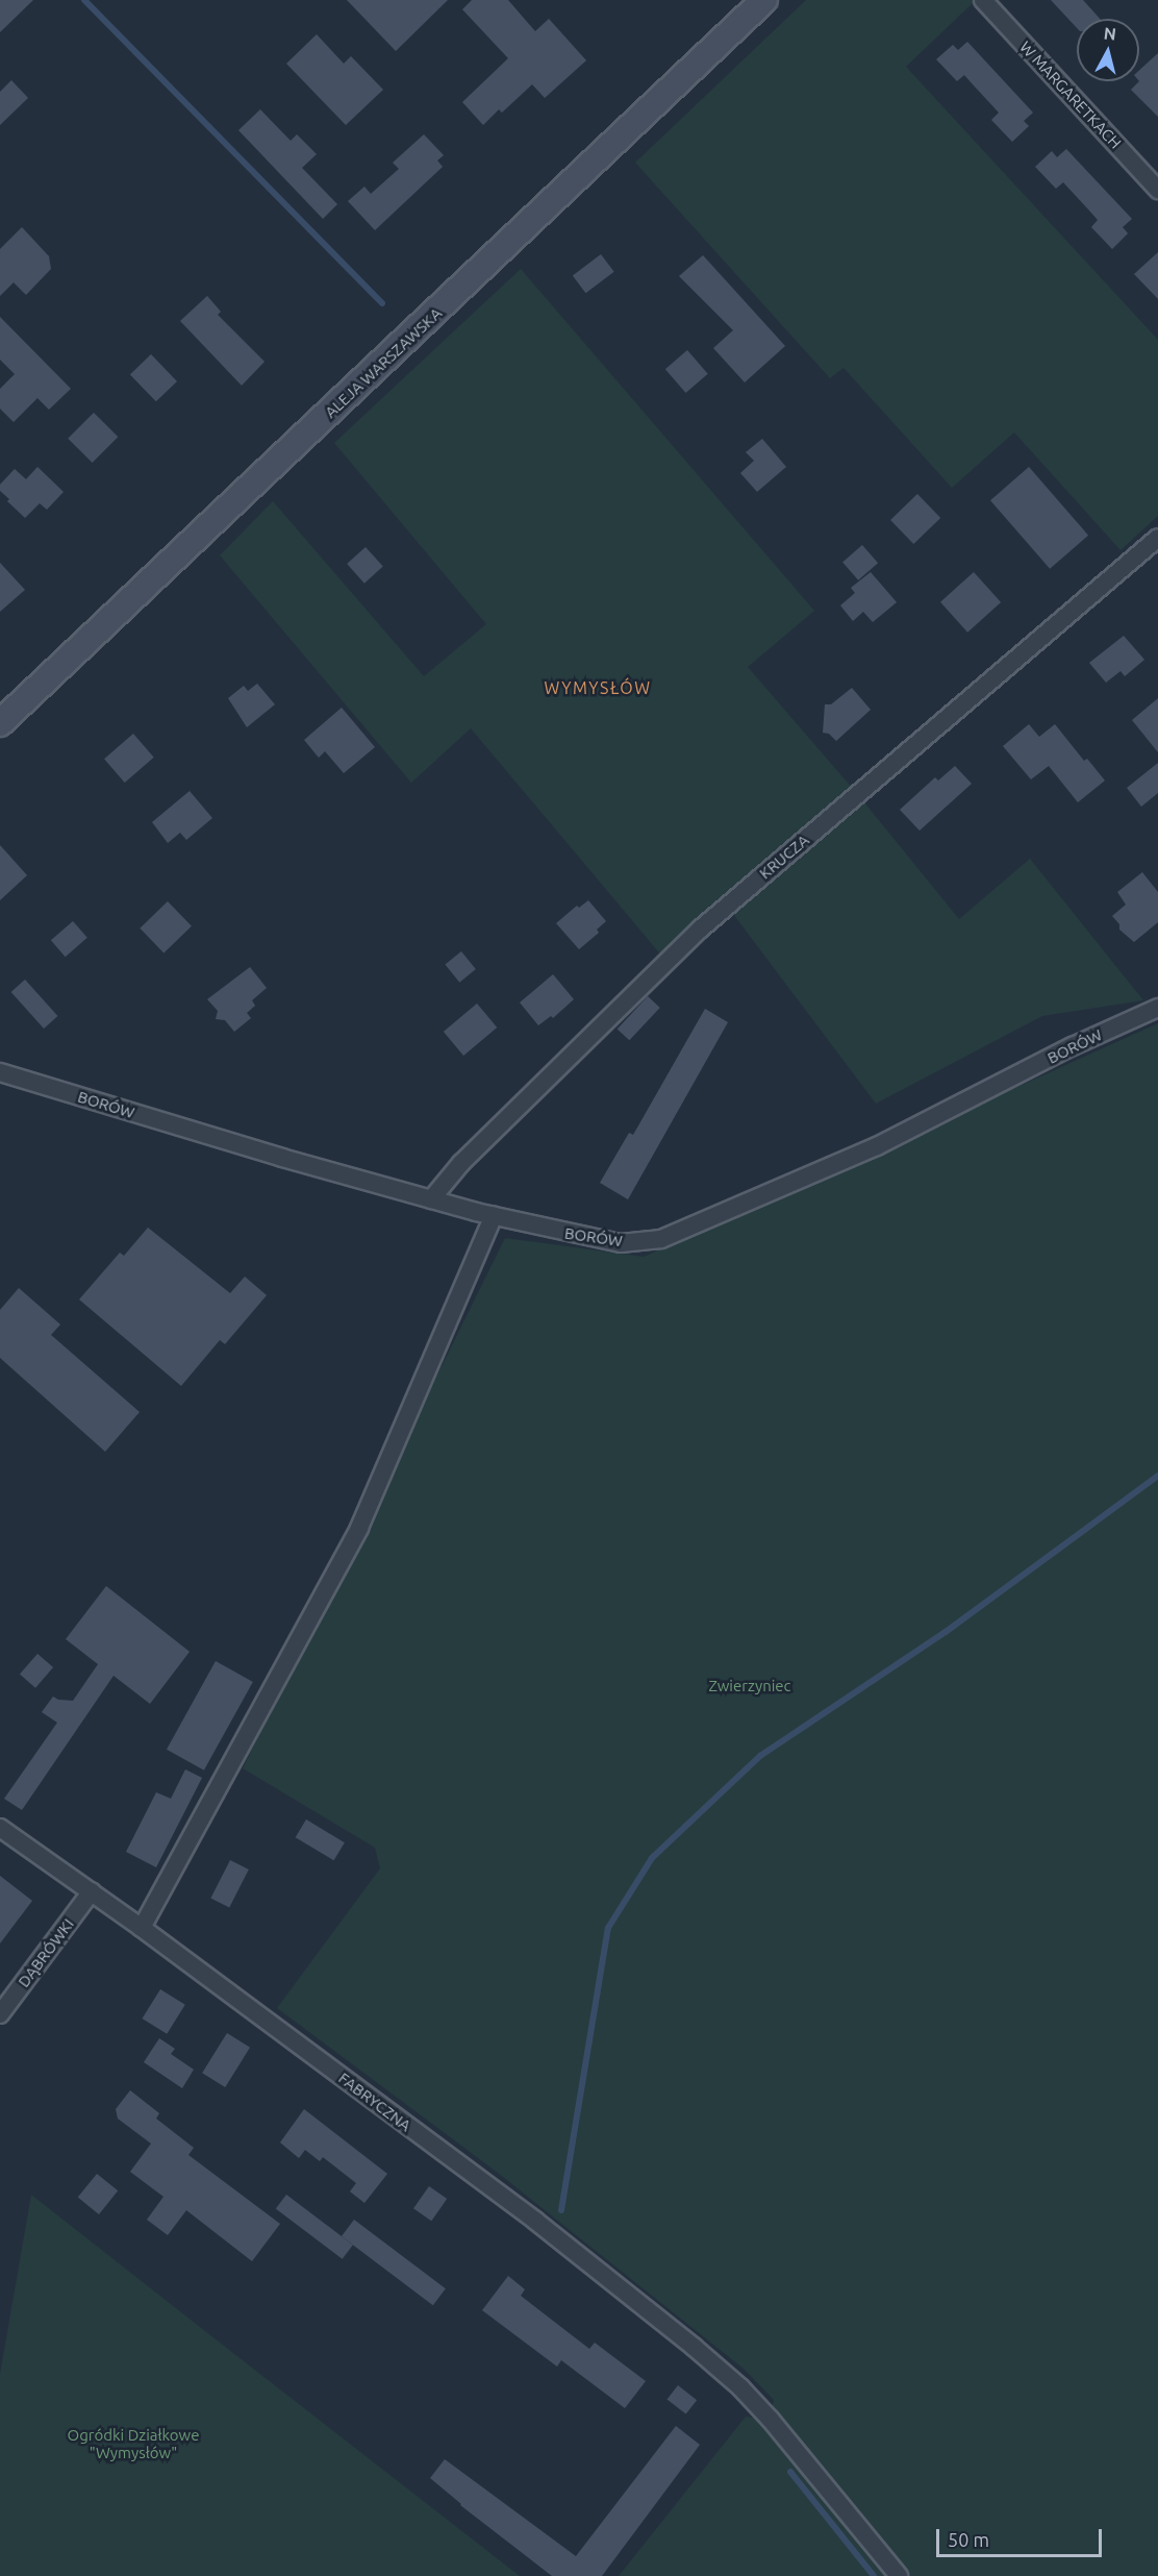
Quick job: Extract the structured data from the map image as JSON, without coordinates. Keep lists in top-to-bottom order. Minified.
{"streets":{"street":["W MARGARETKACH","ALEJA WARSZAWSKA","KRUCZA","BORÓW","DĄBRÓWKI","FABRYCZNA"]},"crossings":[["KRUCZA","BORÓW"],["DĄBRÓWKI","FABRYCZNA"]],"districts":["WYMYSŁÓW"],"parks":["Zwierzyniec","Ogródki Działkowe \"Wymysłów\""],"scale_bar":"50 m","north":"top"}
